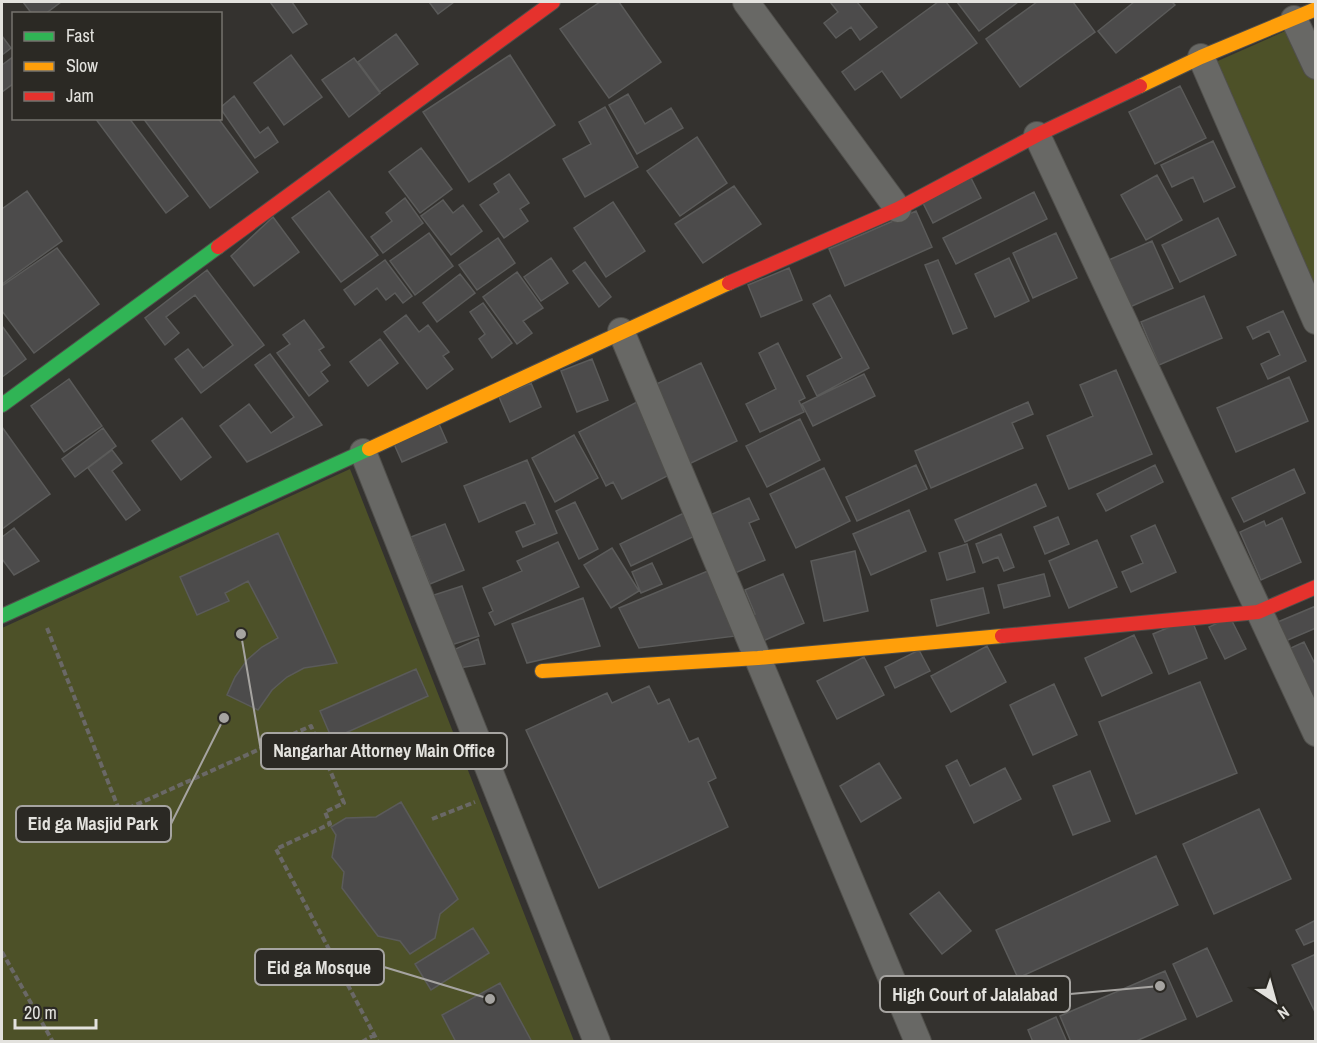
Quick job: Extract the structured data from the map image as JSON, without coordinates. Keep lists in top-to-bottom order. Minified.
{"places":["Nangarhar Attorney Main Office","Eid ga Masjid Park","High Court of Jalalabad","Eid ga Mosque"],"legend":["Fast","Slow","Jam"],"scale_bar":"20 m","north":"bottom right"}
